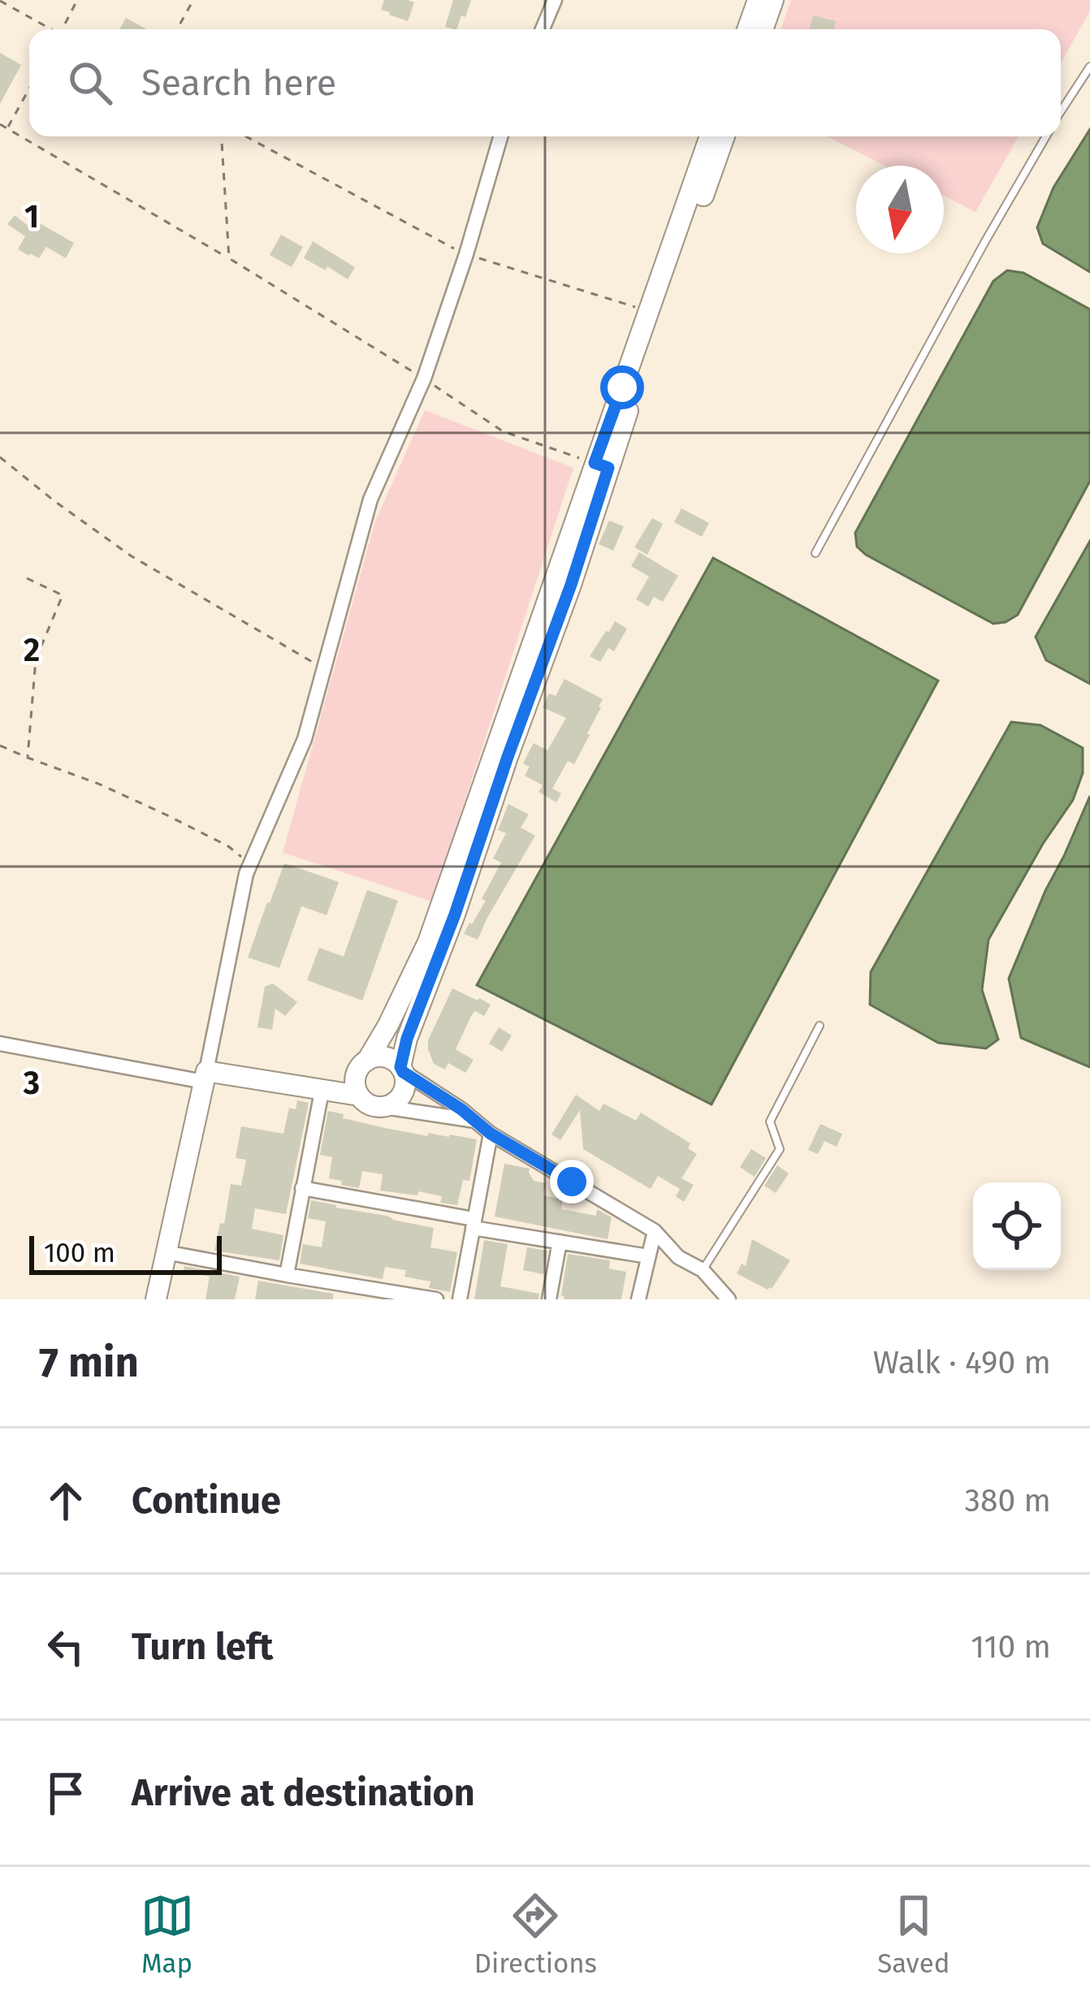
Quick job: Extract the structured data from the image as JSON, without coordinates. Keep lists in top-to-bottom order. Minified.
{"scale_bar":"100 m","north":"bottom","page":{"search":"Search here","scale":"100 m","heading":["7 min","Walk · 490 m"],"list":[["Continue","380 m"],["Turn left","110 m"],"Arrive at destination"],"nav":["Map","Directions","Saved"]},"grid":{"rows":["1","2","3"]}}
